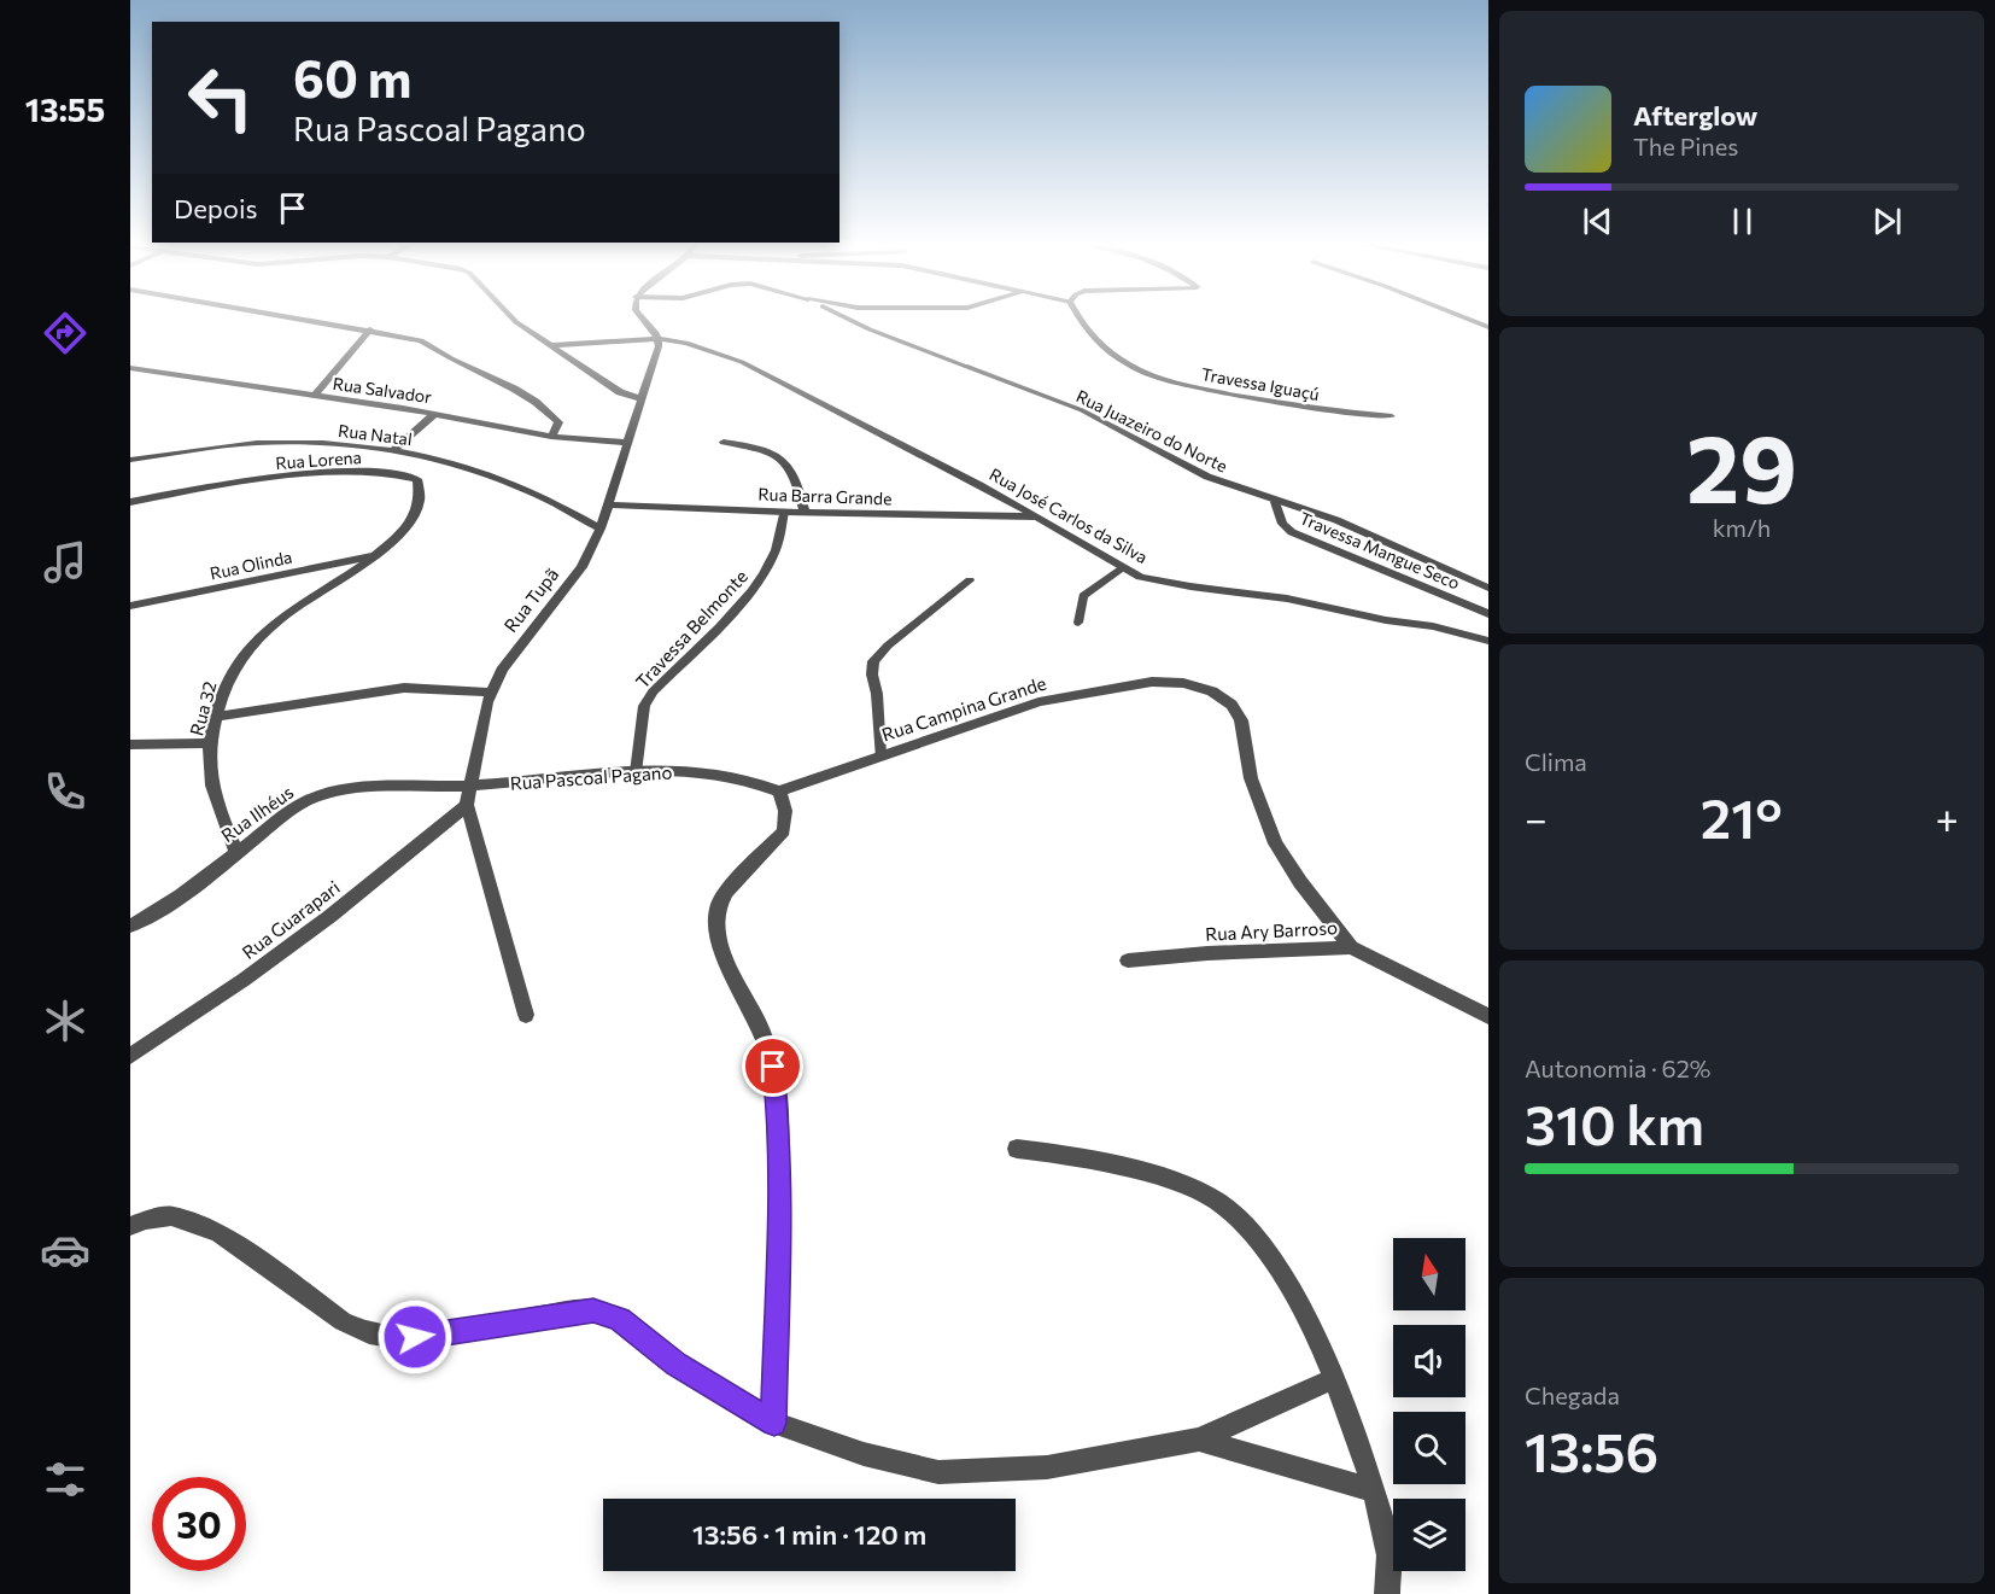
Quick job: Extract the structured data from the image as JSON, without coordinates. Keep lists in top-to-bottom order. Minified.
{"streets":{"street":["Rua Salvador","Rua Juazeiro do Norte","Rua Natal","Rua Lorena","Rua Barra Grande","Rua José Carlos da Silva","Travessa Mangue Seco","Rua Olinda","Rua Tupã","Rua 32","Rua Campina Grande","Rua Pascoal Pagano","Rua Ilhéus","Rua Guarapari","Rua Ary Barroso"],"lane":["Travessa Iguaçú","Travessa Belmonte"]},"crossings":[["Rua Salvador","Rua Tupã"],["Rua Juazeiro do Norte","Travessa Mangue Seco"],["Rua Natal","Rua Tupã"],["Rua Lorena","Rua Olinda"],["Rua Lorena","Rua 32"],["Rua Barra Grande","Rua José Carlos da Silva"],["Rua Barra Grande","Rua Tupã"],["Rua Barra Grande","Travessa Belmonte"],["Rua José Carlos da Silva","Rua Tupã"],["Rua Olinda","Rua 32"],["Rua Tupã","Rua Pascoal Pagano"],["Rua Tupã","Rua Ilhéus"],["Rua Tupã","Rua Guarapari"],["Travessa Belmonte","Rua Pascoal Pagano"],["Rua 32","Rua Ilhéus"],["Rua Campina Grande","Rua Pascoal Pagano"],["Rua Campina Grande","Rua Ary Barroso"],["Rua Pascoal Pagano","Rua Ilhéus"]],"north":"top","page":{"tabs":"13:55","turn":["60 m","Rua Pascoal Pagano"],"song":["Afterglow","The Pines"],"then":"Depois","tile":[["29","km/h"],"Clima",["Autonomia · 62%","310 km"],["Chegada","13:56"]],"heat":["−","21°","+"],"limit":"30","trip":"13:56 · 1 min · 120 m"}}
